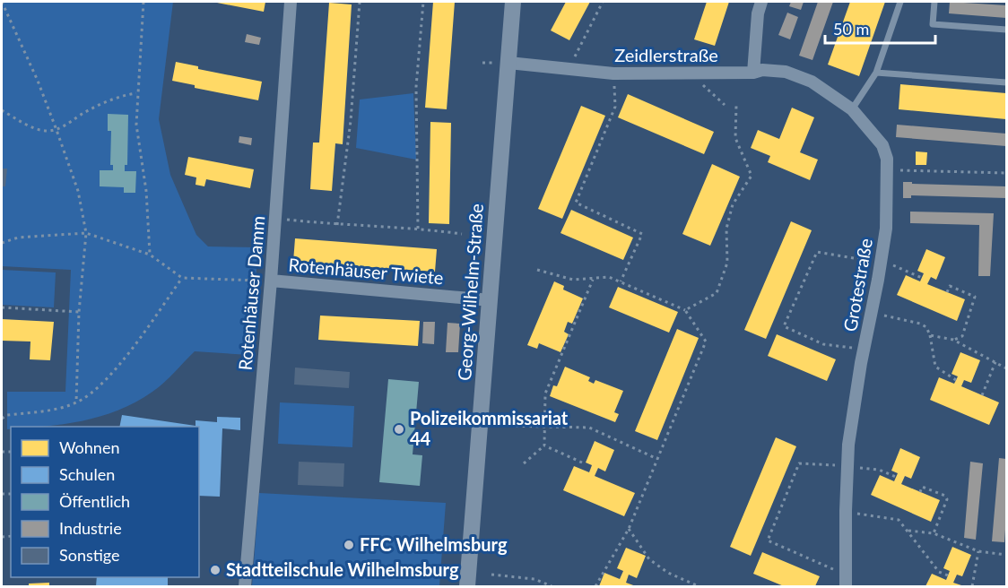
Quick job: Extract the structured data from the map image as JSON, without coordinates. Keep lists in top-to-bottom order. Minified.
{"streets":{"street":["Zeidlerstraße","Rotenhäuser Twiete","Grotestraße","Georg-Wilhelm-Straße","Rotenhäuser Damm"]},"crossings":[["Zeidlerstraße","Grotestraße"],["Zeidlerstraße","Georg-Wilhelm-Straße"],["Rotenhäuser Twiete","Georg-Wilhelm-Straße"],["Rotenhäuser Twiete","Rotenhäuser Damm"]],"places":["Polizeikommissariat 44","FFC Wilhelmsburg","Stadtteilschule Wilhelmsburg"],"legend":["Wohnen","Schulen","Öffentlich","Industrie","Sonstige"],"scale_bar":"50 m"}
